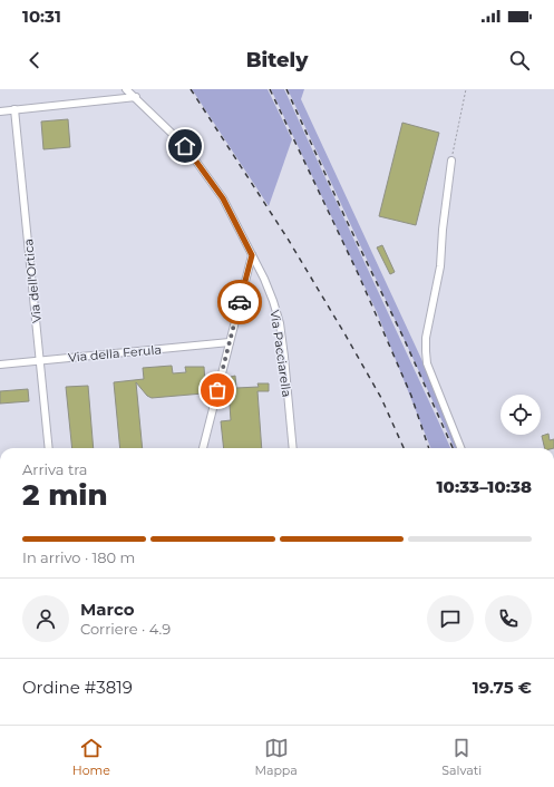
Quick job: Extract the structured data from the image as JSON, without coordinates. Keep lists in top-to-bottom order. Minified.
{"streets":{"street":["Via dell'Ortica","Via della Ferula","Via Pacciarella"]},"crossings":[["Via dell'Ortica","Via della Ferula"]],"page":{"status":"10:31","header":"Bitely","heading":["2 min","Arriva tra","10:33–10:38"],"panel":["Marco","Corriere · 4.9","Ordine #3819","19.75 €"],"bar":"In arrivo · 180 m","tabs":["Home","Mappa","Salvati"]}}
